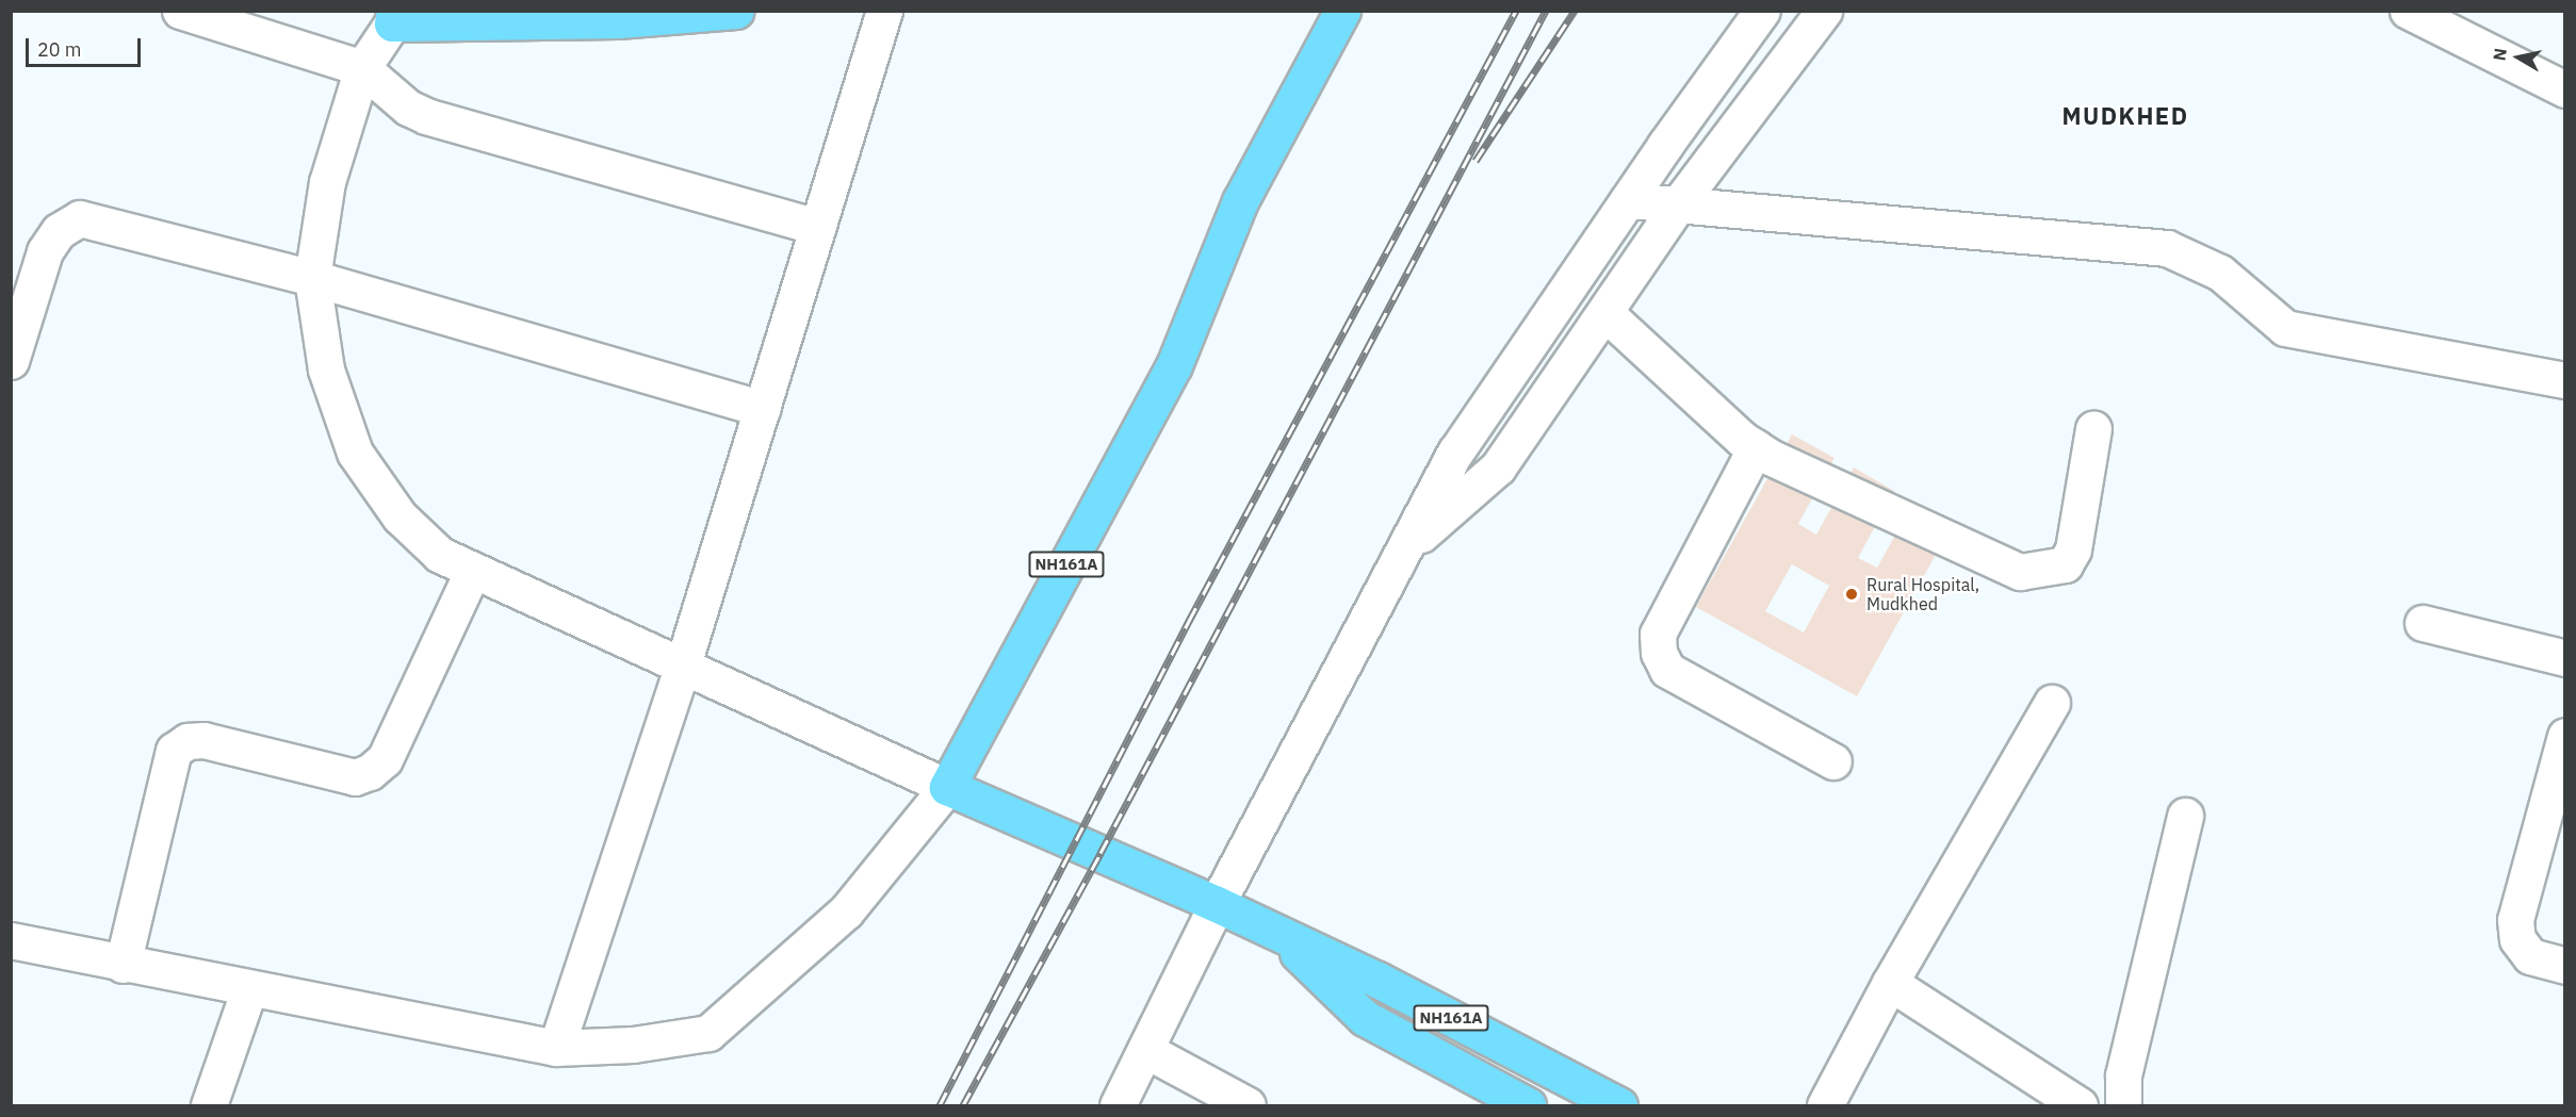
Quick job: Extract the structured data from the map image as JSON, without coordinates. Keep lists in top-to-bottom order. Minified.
{"streets":{"highway":["NH161A"]},"districts":["MUDKHED"],"places":["Rural Hospital, Mudkhed"],"scale_bar":"20 m","north":"left"}
